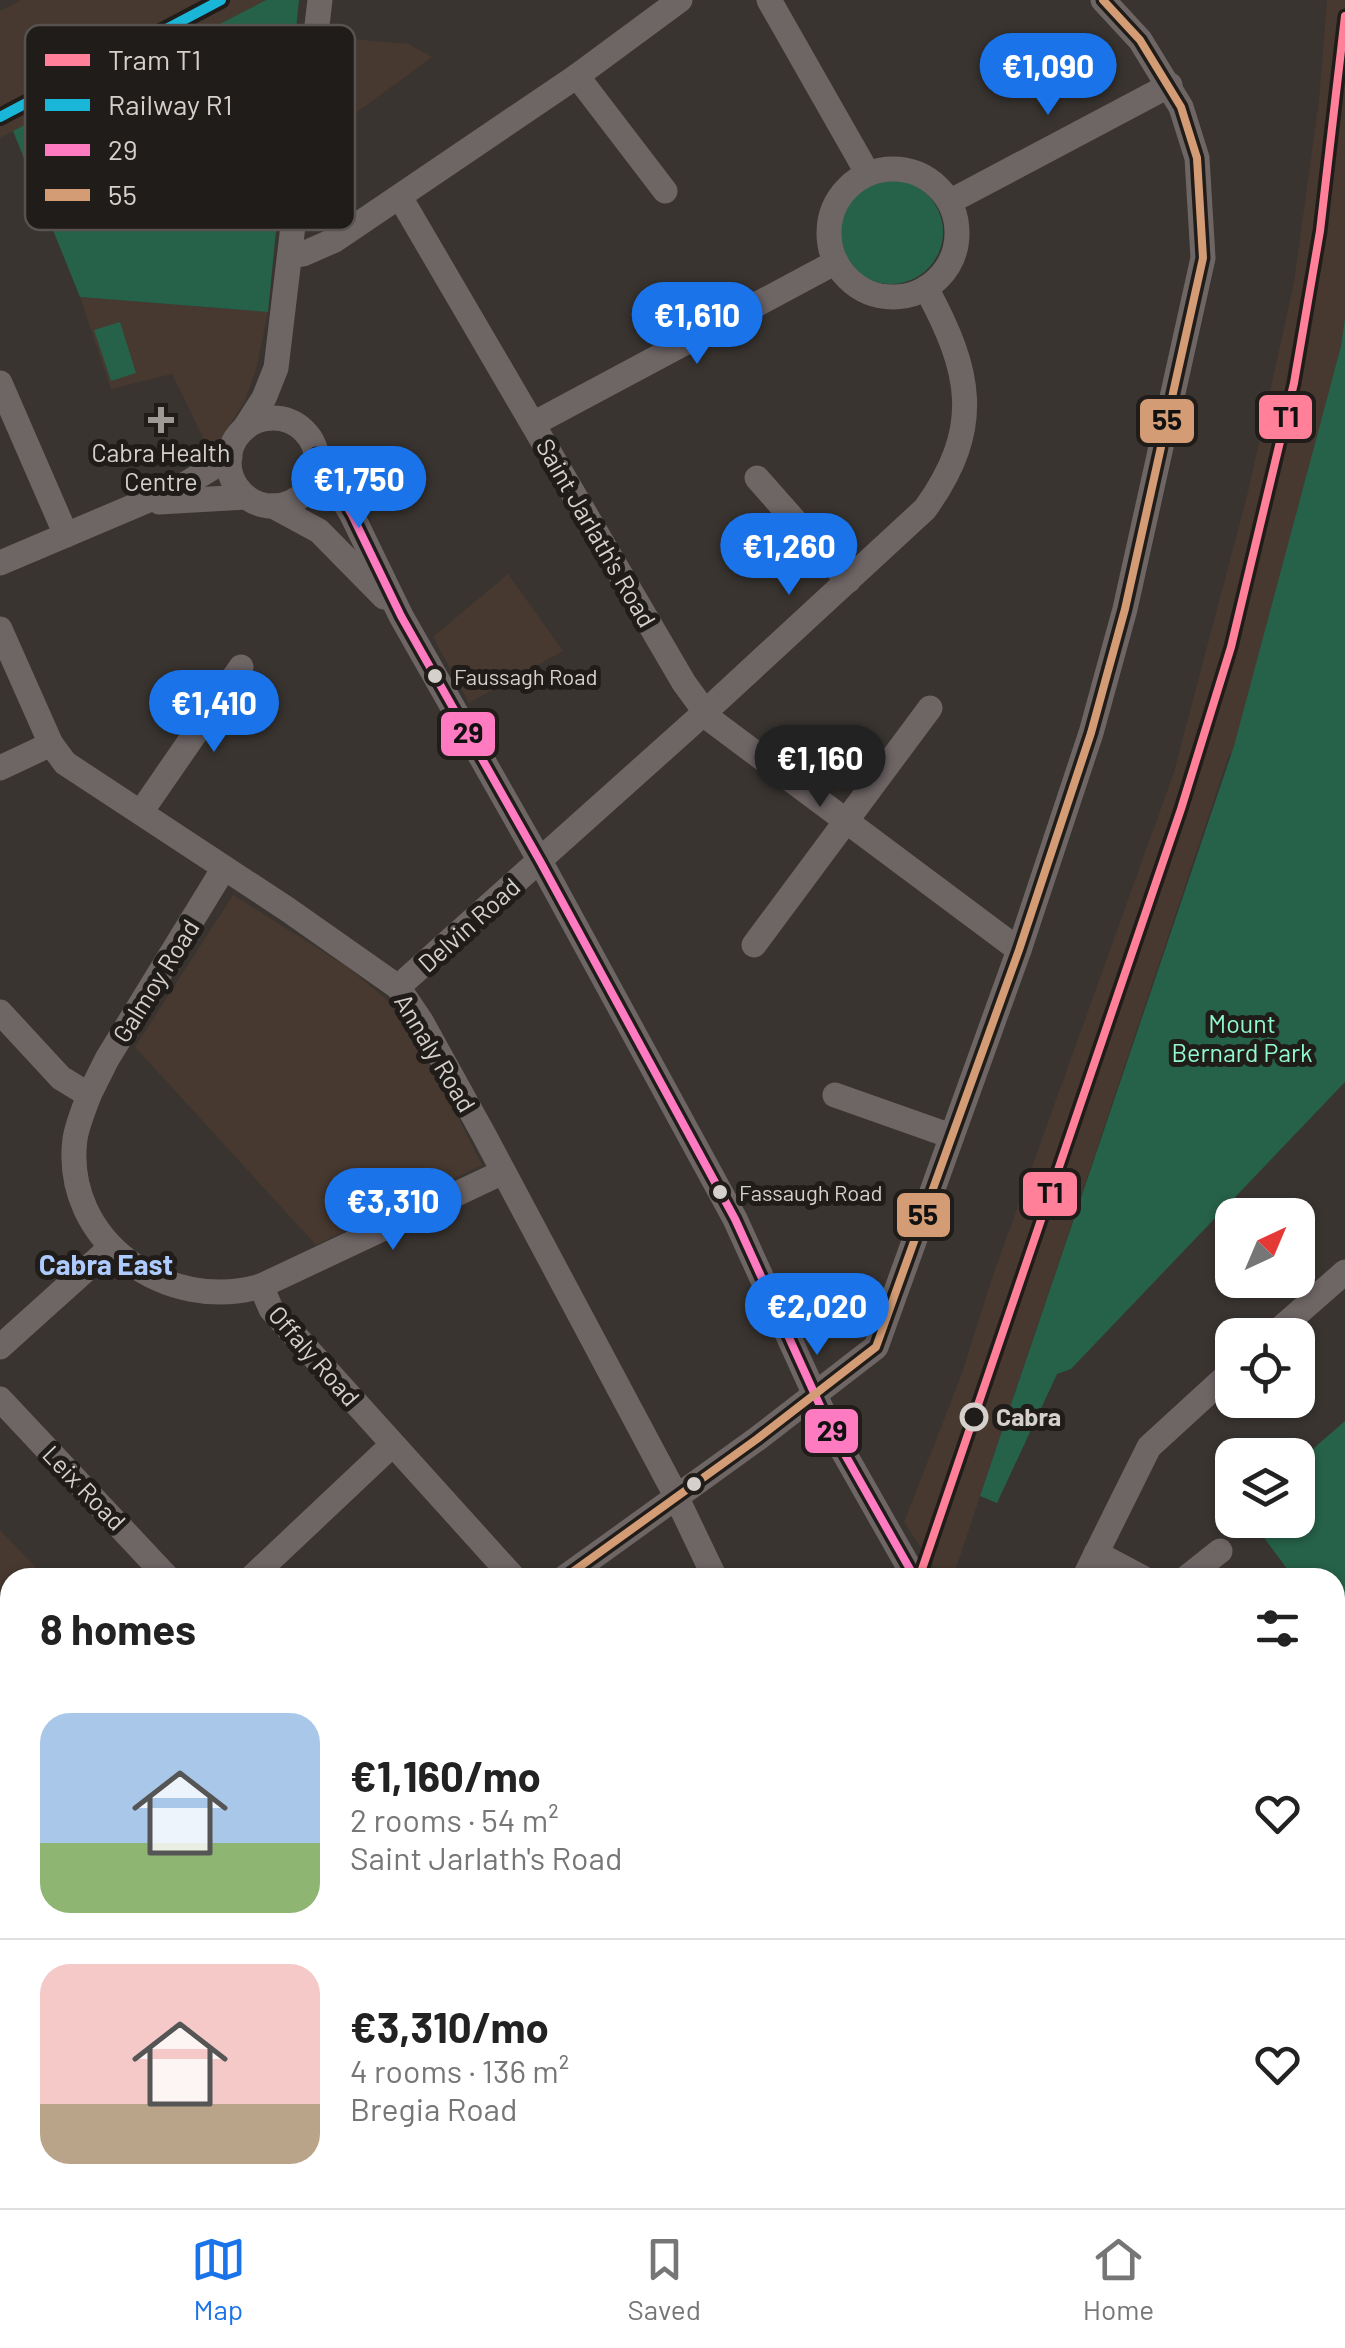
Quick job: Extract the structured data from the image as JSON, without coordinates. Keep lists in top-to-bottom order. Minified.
{"streets":{"street":["Saint Jarlath's Road","Delvin Road","Galmoy Road","Annaly Road","Offaly Road","Leix Road"]},"crossings":[["Saint Jarlath's Road","Delvin Road"],["Delvin Road","Annaly Road"],["Galmoy Road","Annaly Road"],["Galmoy Road","Offaly Road"]],"districts":["Cabra East"],"parks":["Mount Bernard Park"],"places":{"health":["Cabra Health Centre"],"other":["Faussagh Road","Fassaugh Road","Cabra"]},"lines":["rail line R1","transit line 55","tram line T1","transit line 29"],"legend":["Tram T1","Railway R1","29","55"],"north":"top right","page":{"price":["€1,090","€1,610","€1,750","€1,260","€1,410","€1,160","€3,310","€2,020"],"heading":"8 homes","list":[{"name":"€1,160/mo","note":"2 rooms · 54 m² · Saint Jarlath's Road"},{"name":"€3,310/mo","note":"4 rooms · 136 m² · Bregia Road"}],"tabs":["Map","Saved","Home"]}}
